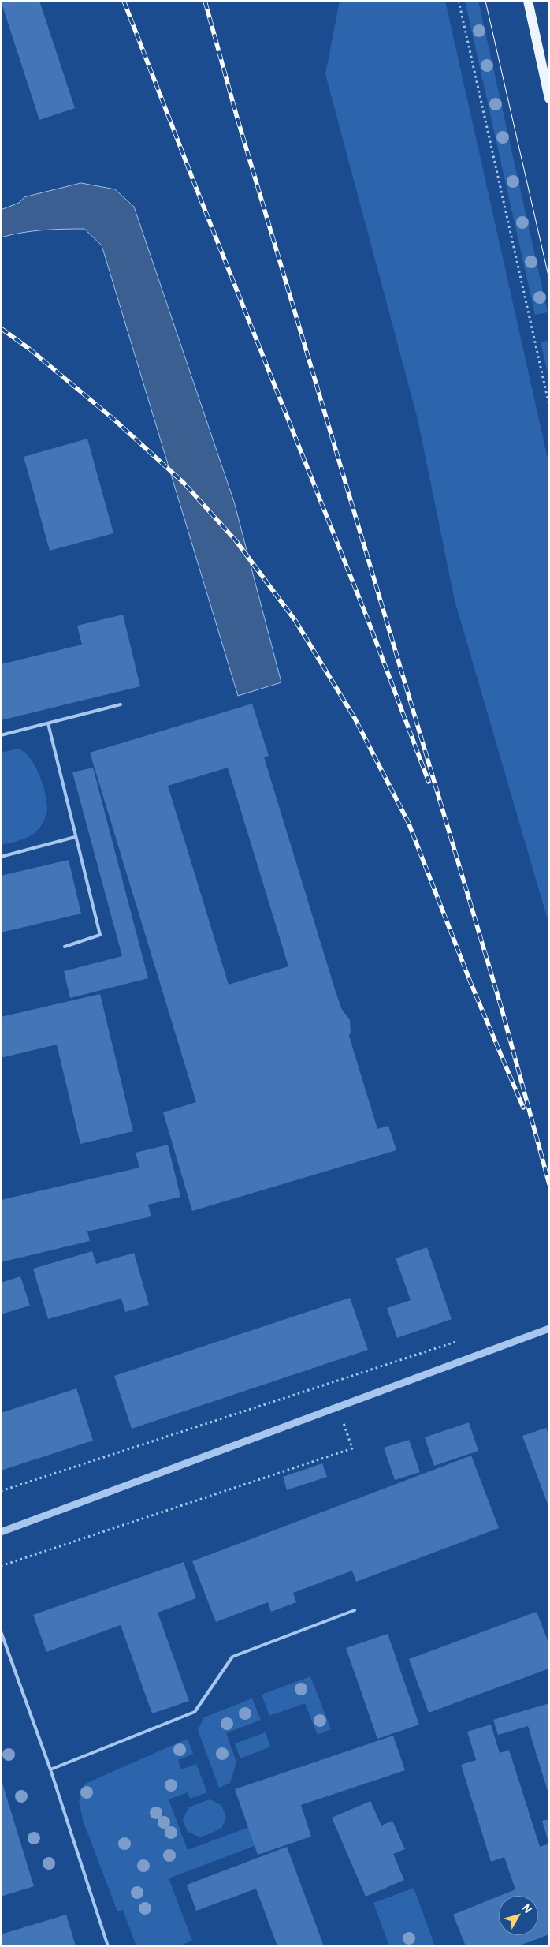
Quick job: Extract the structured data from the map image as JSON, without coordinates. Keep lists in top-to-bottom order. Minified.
{"north":"top right"}
